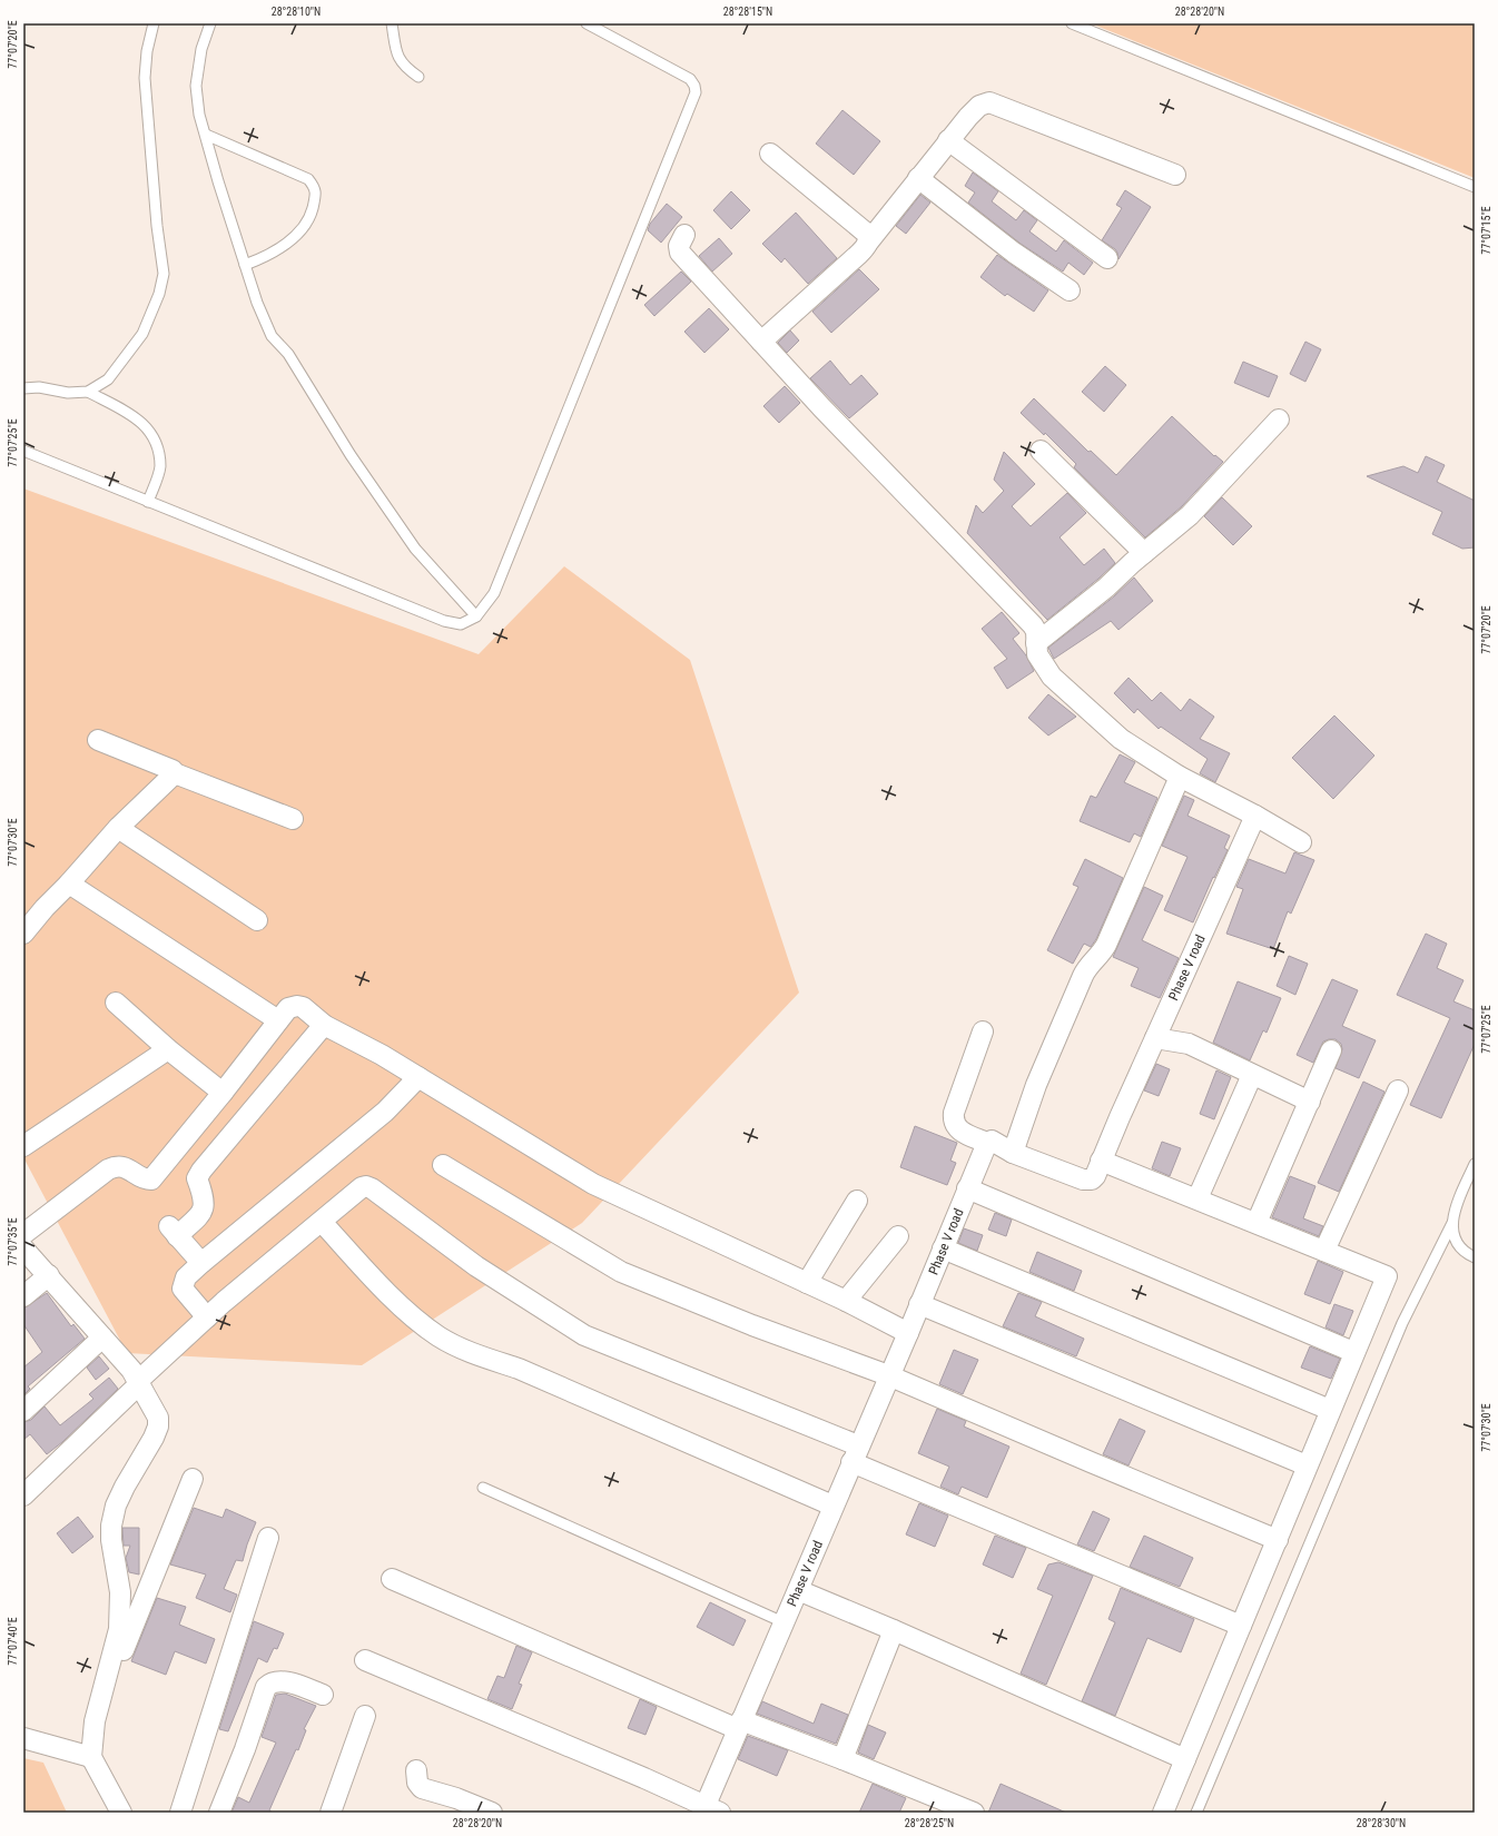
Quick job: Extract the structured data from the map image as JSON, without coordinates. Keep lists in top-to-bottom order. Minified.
{"streets":{"street":["Phase V road"]},"coordinates":["28°28'10\"N","28°28'15\"N","28°28'20\"N","77°07'20\"E","77°07'15\"E","77°07'25\"E","77°07'30\"E","77°07'35\"E","77°07'40\"E","28°28'25\"N","28°28'30\"N"]}
